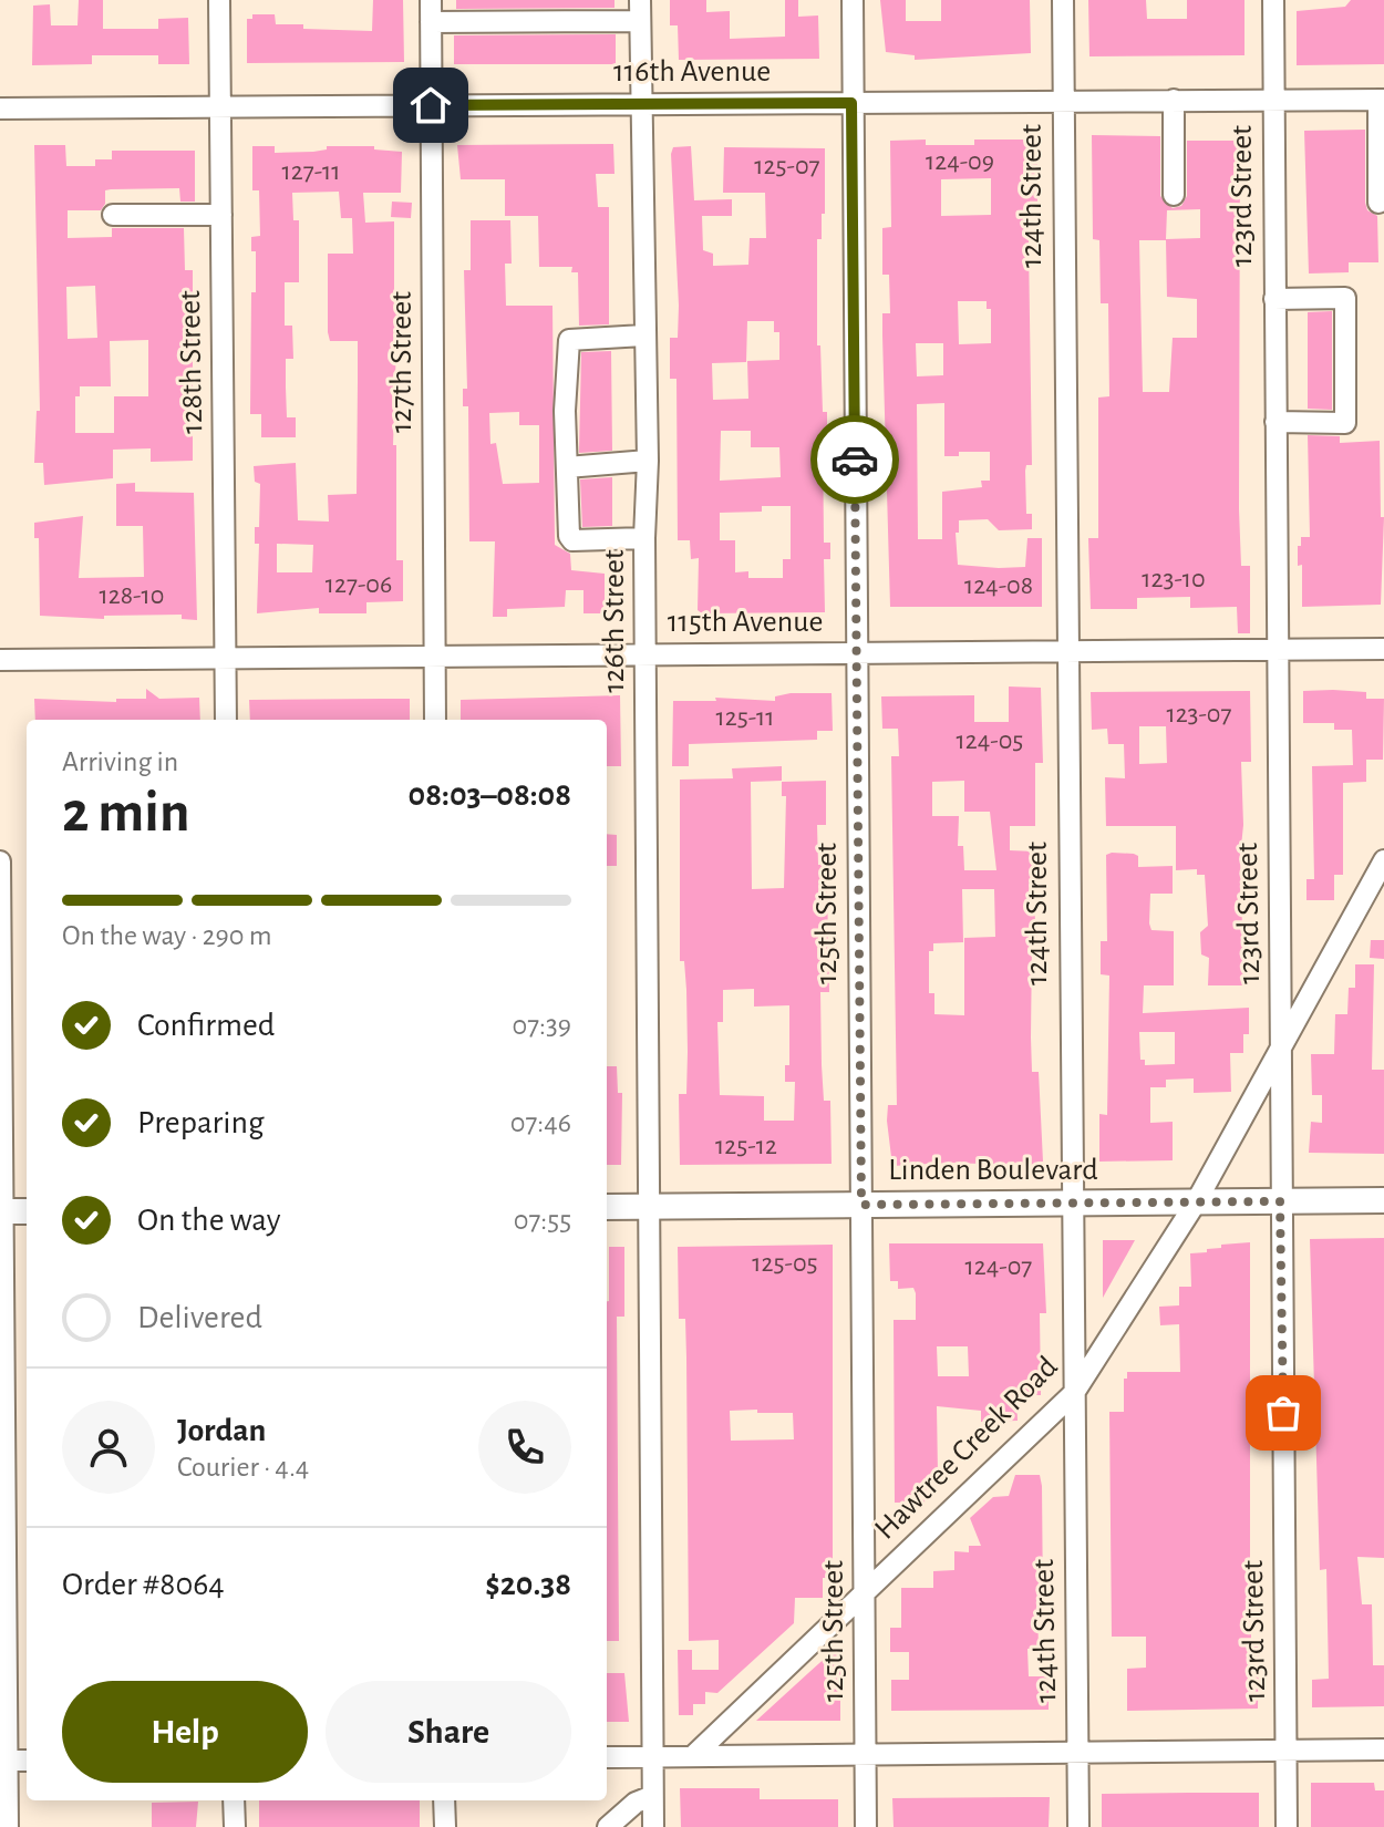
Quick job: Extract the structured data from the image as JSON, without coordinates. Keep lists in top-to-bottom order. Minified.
{"streets":{"main road":["Linden Boulevard"],"street":["116th Avenue","124th Street","123rd Street","128th Street","127th Street","126th Street","115th Avenue","125th Street","Hawtree Creek Road"]},"crossings":[["116th Avenue","124th Street"],["116th Avenue","123rd Street"],["116th Avenue","128th Street"],["116th Avenue","127th Street"],["116th Avenue","126th Street"],["116th Avenue","125th Street"],["124th Street","115th Avenue"],["124th Street","Linden Boulevard"],["124th Street","Hawtree Creek Road"],["123rd Street","115th Avenue"],["123rd Street","Linden Boulevard"],["123rd Street","Hawtree Creek Road"],["128th Street","115th Avenue"],["127th Street","115th Avenue"],["126th Street","115th Avenue"],["126th Street","Linden Boulevard"],["115th Avenue","125th Street"],["125th Street","Linden Boulevard"],["125th Street","Hawtree Creek Road"],["Linden Boulevard","Hawtree Creek Road"]],"house_numbers":["124-09","125-07","127-11","123-10","127-06","124-08","128-10","123-07","125-11","124-05","125-12","125-05","124-07"],"page":{"heading":["2 min","Arriving in","08:03–08:08"],"panel":["Jordan","Courier · 4.4","Order #8064","$20.38"],"bar":"On the way · 290 m","list":[["Confirmed","07:39"],["Preparing","07:46"],["On the way","07:55"],"Delivered"],"buttons":["Help","Share"]}}
